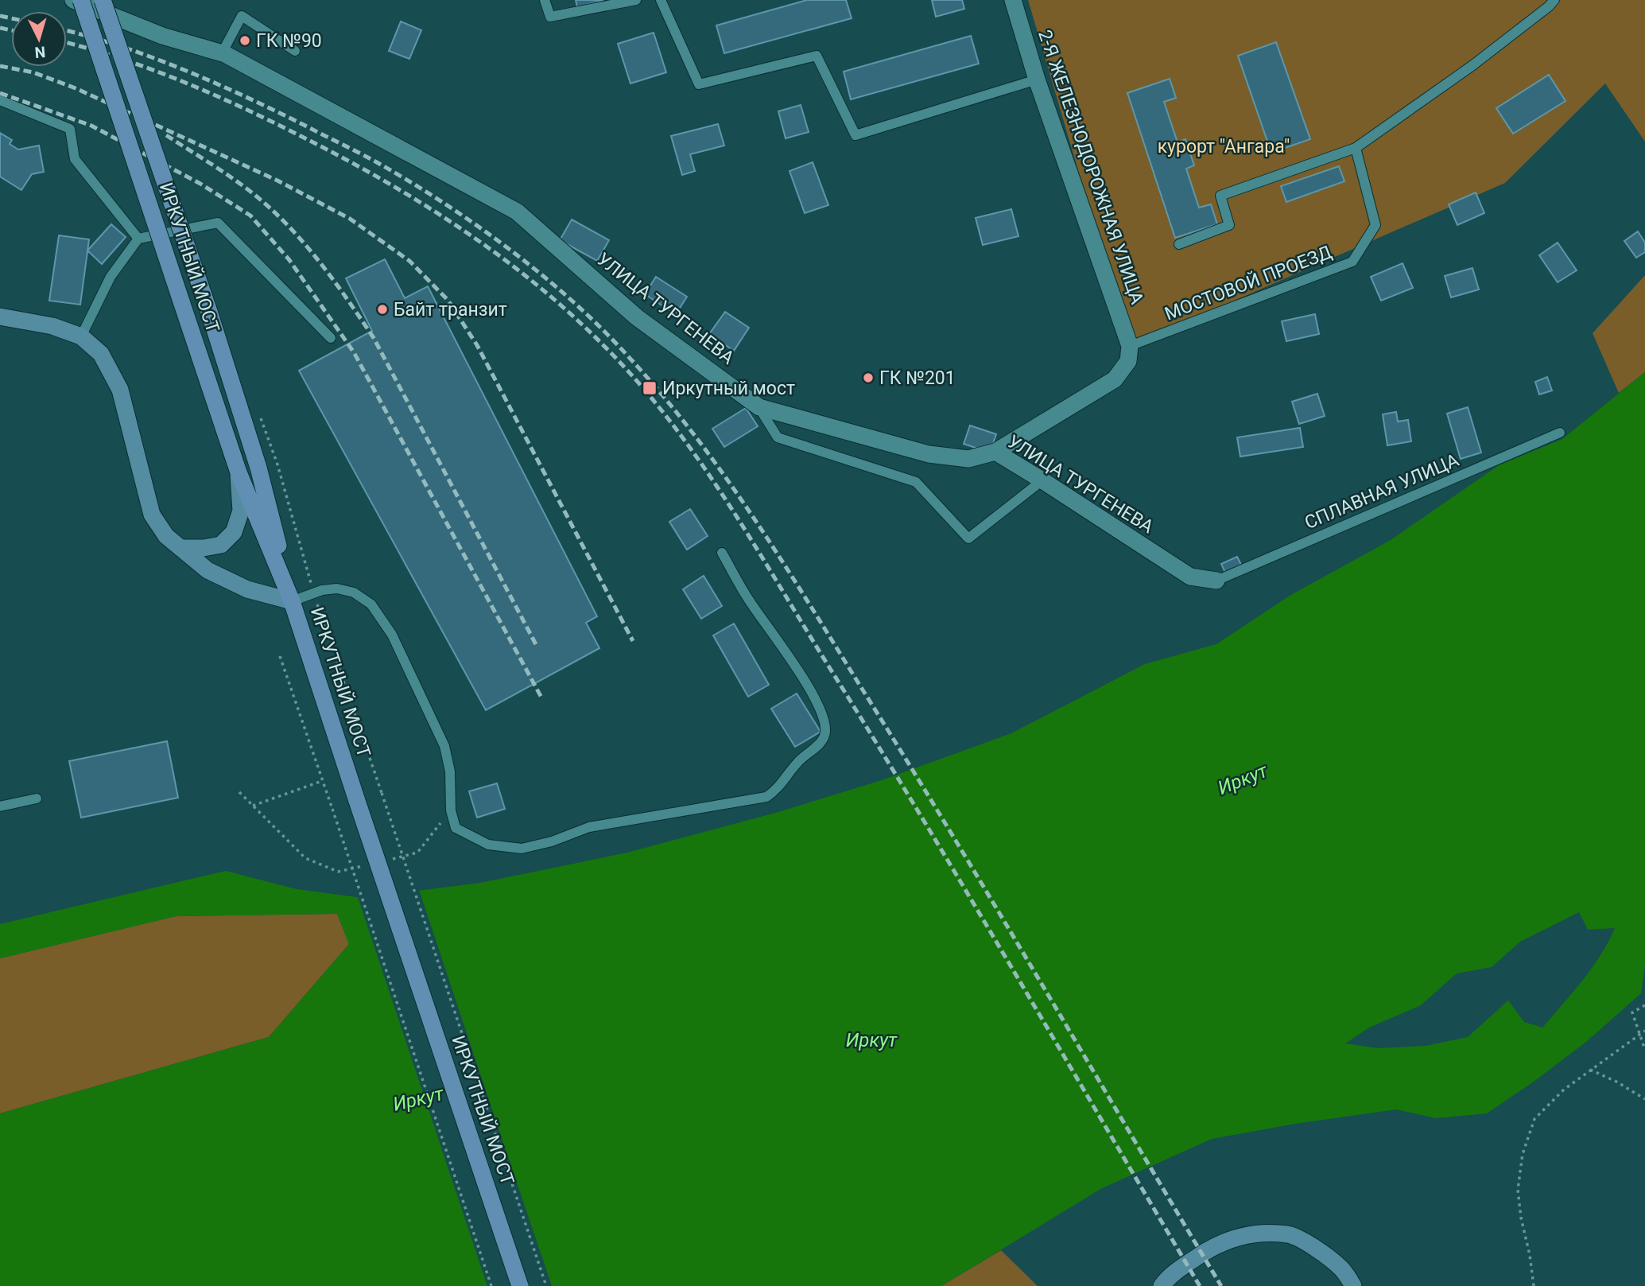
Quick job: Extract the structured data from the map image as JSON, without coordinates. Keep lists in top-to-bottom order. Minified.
{"streets":{"main road":["ИРКУТНЫЙ МОСТ"],"street":["2-Я ЖЕЛЕЗНОДОРОЖНАЯ УЛИЦА","УЛИЦА ТУРГЕНЕВА"],"lane":["МОСТОВОЙ ПРОЕЗД","СПЛАВНАЯ УЛИЦА"]},"crossings":[["2-Я ЖЕЛЕЗНОДОРОЖНАЯ УЛИЦА","МОСТОВОЙ ПРОЕЗД"],["УЛИЦА ТУРГЕНЕВА","СПЛАВНАЯ УЛИЦА"]],"water":["Иркут"],"parks":["курорт \"Ангара\""],"places":{"other":["ГК №90","Байт транзит","ГК №201"],"transit":["Иркутный мост"]},"north":"bottom"}
